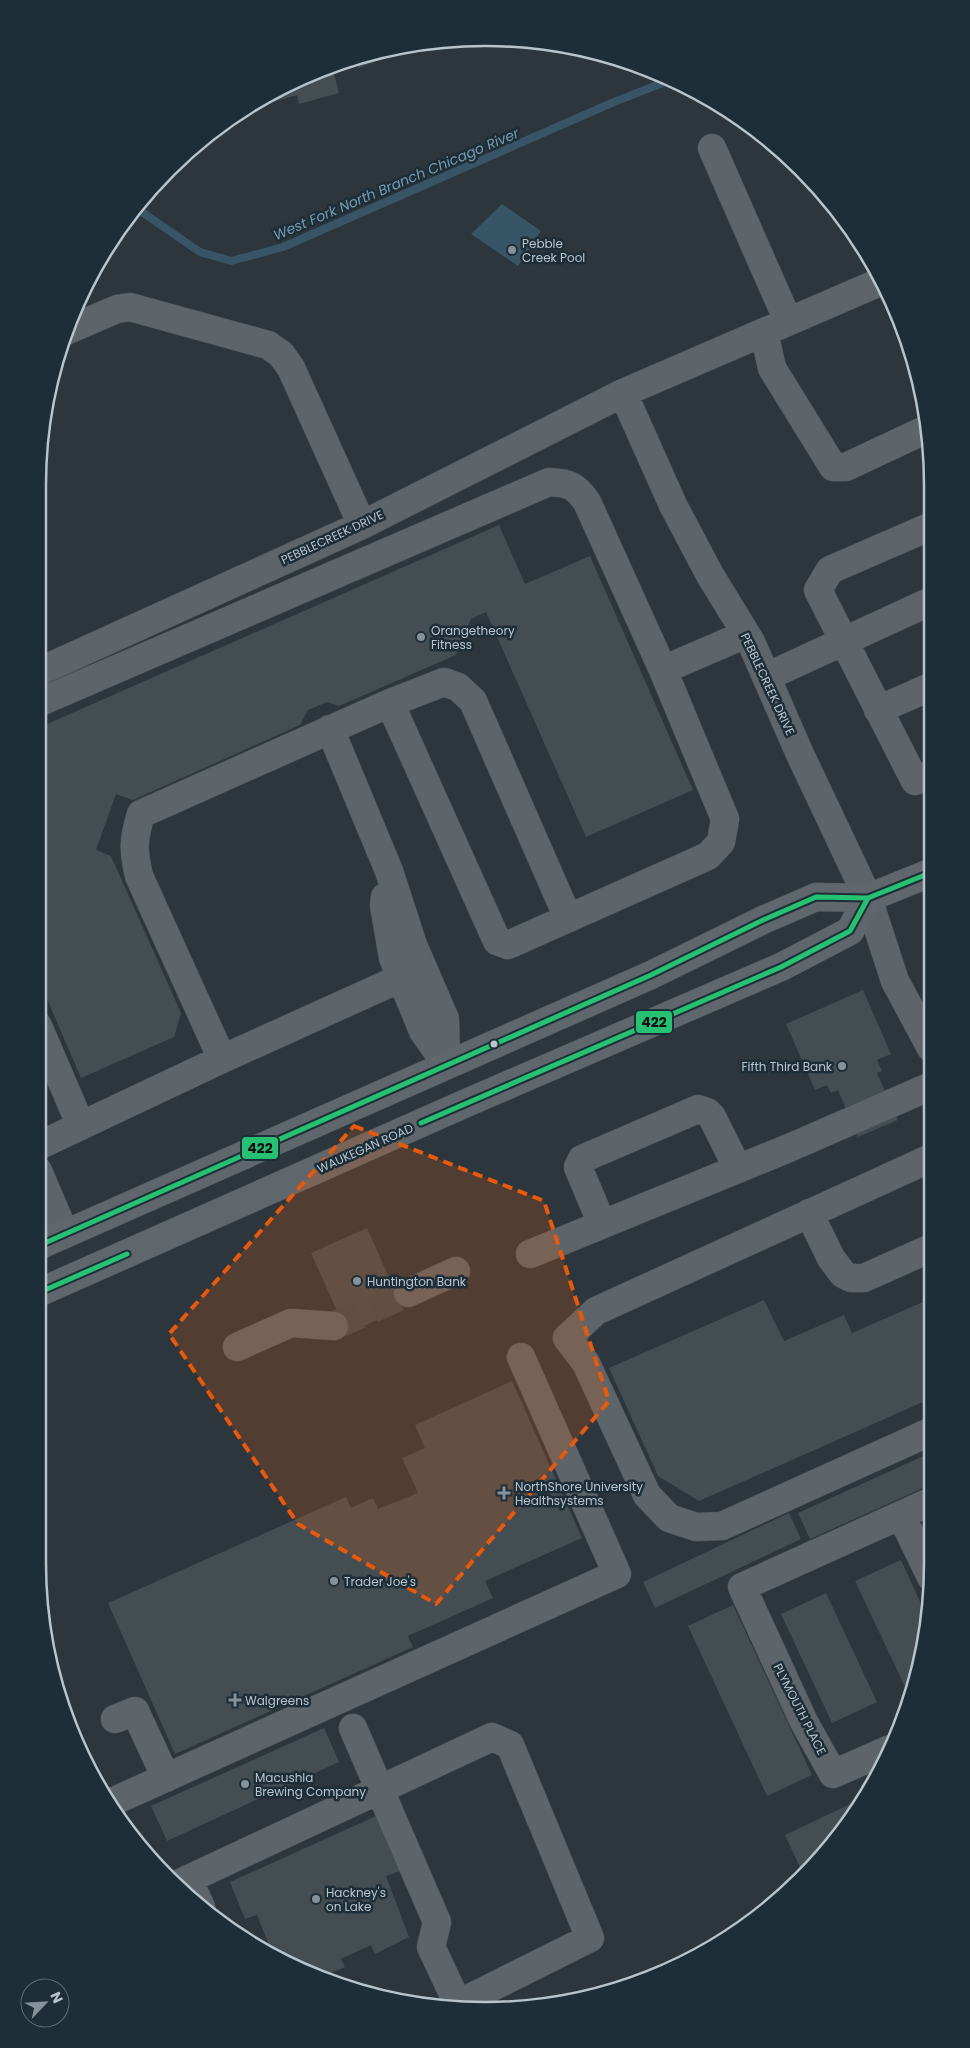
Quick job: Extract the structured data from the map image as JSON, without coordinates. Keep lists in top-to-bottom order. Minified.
{"streets":{"main road":["WAUKEGAN ROAD"],"street":["PEBBLECREEK DRIVE","PLYMOUTH PLACE"]},"crossings":[["PEBBLECREEK DRIVE","WAUKEGAN ROAD"]],"water":["West Fork North Branch Chicago River"],"places":{"other":["Pebble Creek Pool","Orangetheory Fitness","Fifth Third Bank","Huntington Bank","Trader Joe's","Macushla Brewing Company","Hackney's on Lake"],"health":["NorthShore University Healthsystems","Walgreens"]},"lines":["transit line 422"],"north":"top right"}
